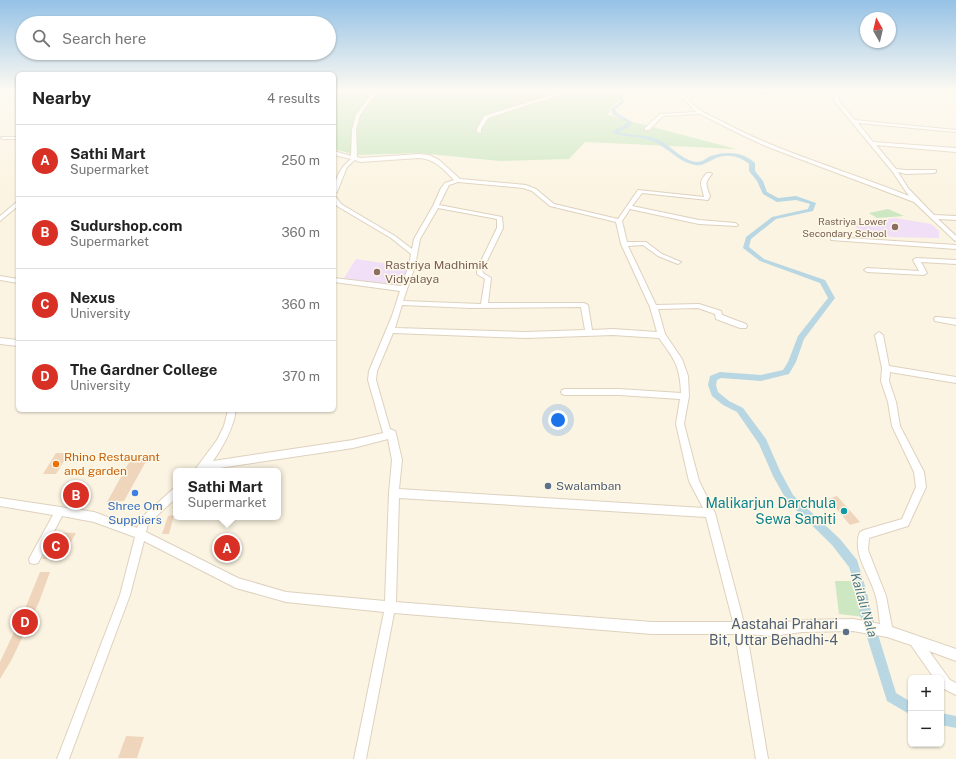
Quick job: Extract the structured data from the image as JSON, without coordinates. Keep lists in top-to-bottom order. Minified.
{"water":["Kailali Nala"],"places":["Rastriya Lower Secondary School","Rastriya Madhimik Vidyalaya","Rhino Restaurant and garden","Swalamban","Shree Om Suppliers","Malikarjun Darchula Sewa Samiti","Aastahai Prahari Bit, Uttar Behadhi-4"],"north":"top","page":{"search":"Search here","heading":["Nearby","4 results"],"list":[{"mark":"A","name":"Sathi Mart","note":"Supermarket","value":"250 m"},{"mark":"B","name":"Sudurshop.com","note":"Supermarket","value":"360 m"},{"mark":"C","name":"Nexus","note":"University","value":"360 m"},{"mark":"D","name":"The Gardner College","note":"University","value":"370 m"}],"popup":["Sathi Mart","Supermarket"],"pins":["B","C","A","D"],"map_buttons":["+","−"]}}
